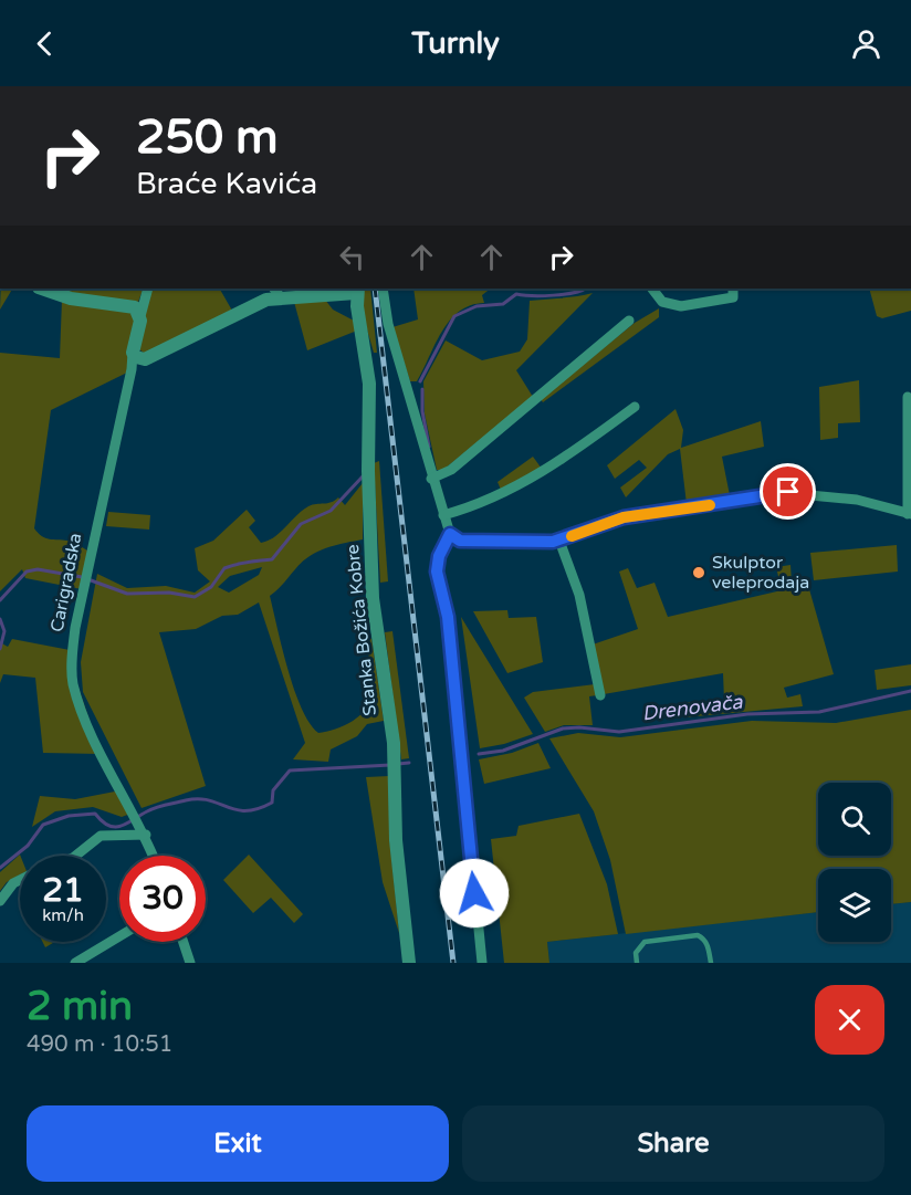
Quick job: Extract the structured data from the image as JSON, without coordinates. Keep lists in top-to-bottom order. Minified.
{"streets":{"street":["Carigradska","Stanka Božića Kobre"]},"water":["Drenovača"],"places":["Skulptor veleprodaja"],"page":{"header":"Turnly","turn":["250 m","Braće Kavića"],"speed":"21 km/h","limit":"30","heading":["2 min","490 m · 10:51"],"buttons":["Exit","Share"]}}
